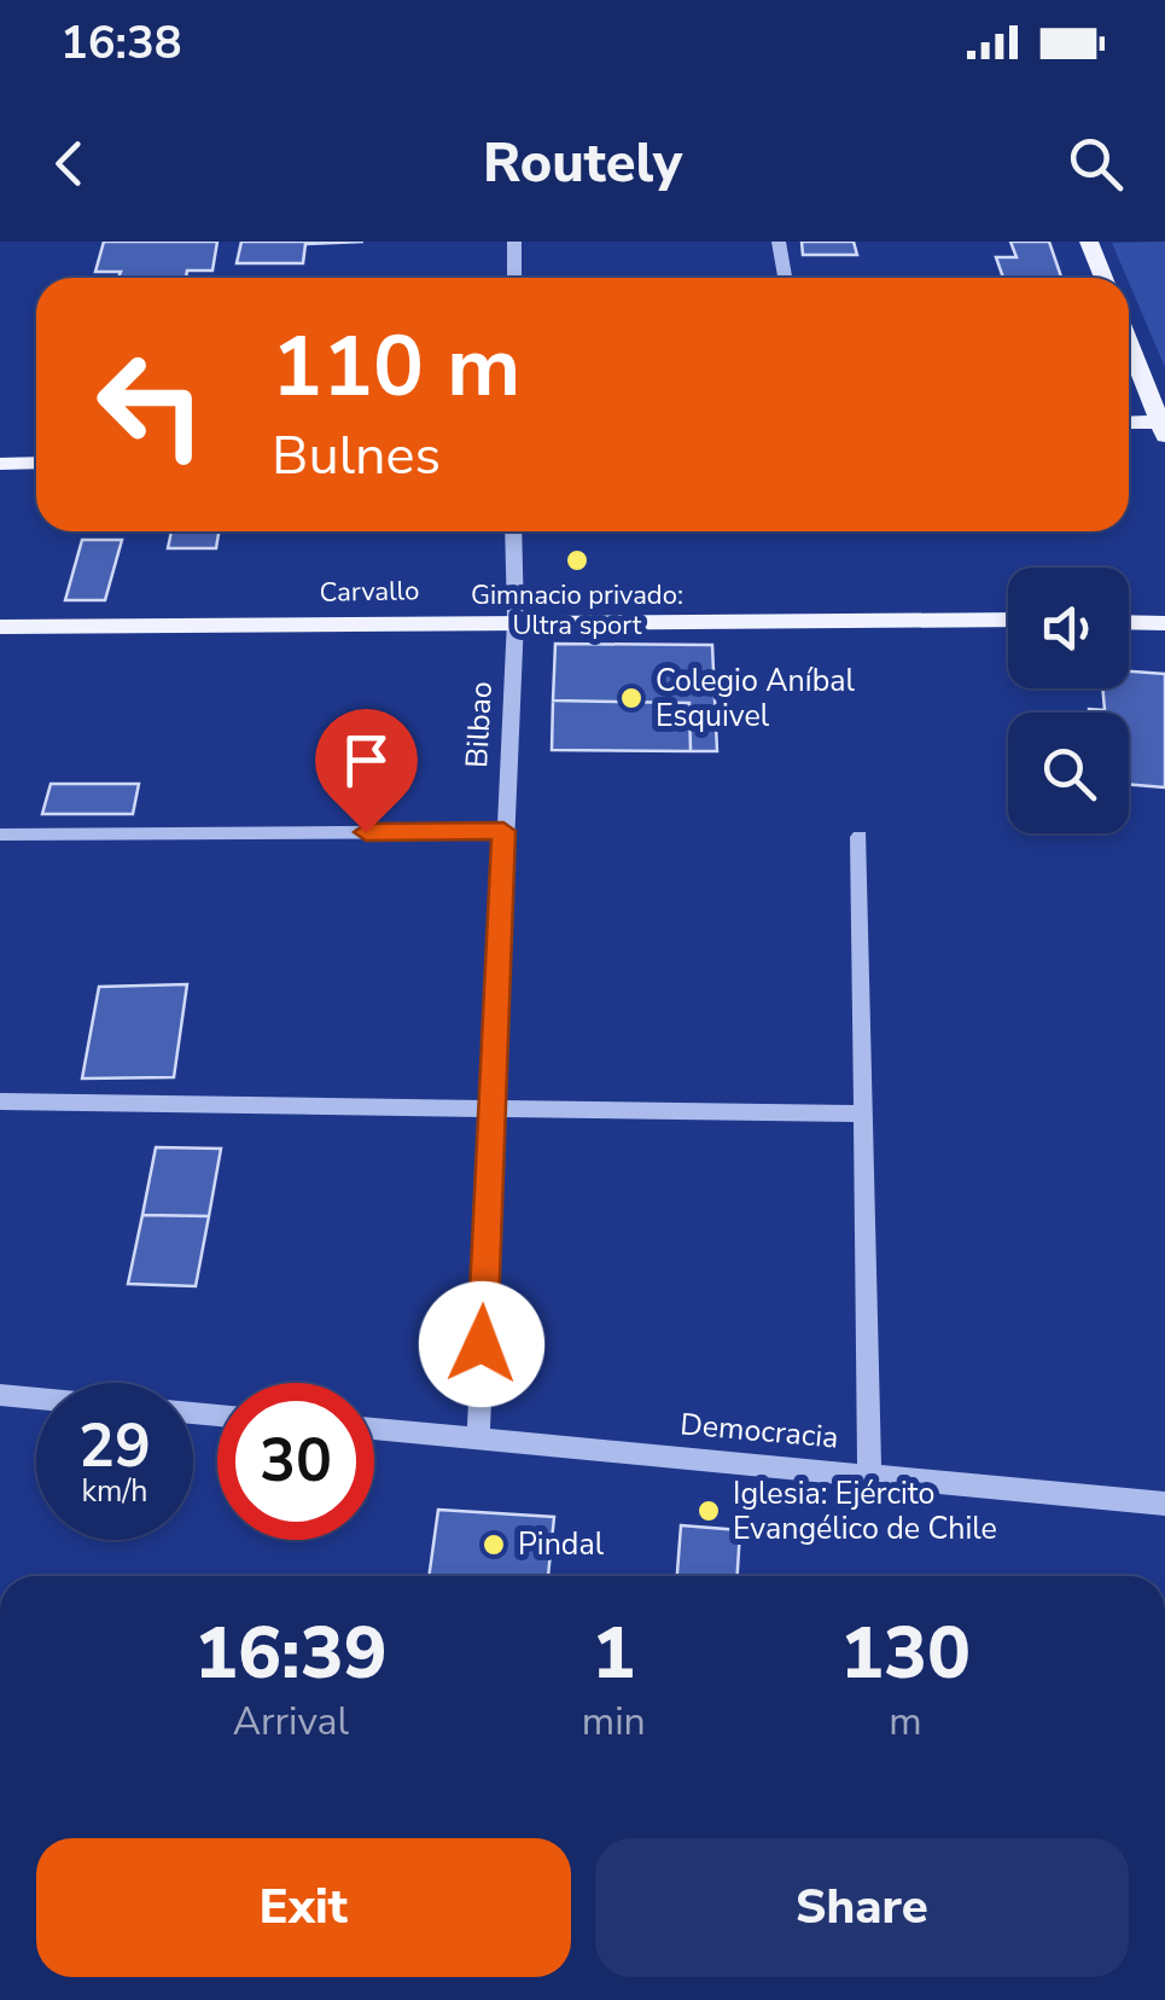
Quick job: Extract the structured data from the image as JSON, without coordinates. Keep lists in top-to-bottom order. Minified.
{"streets":{"main road":["Carvallo"],"street":["Bilbao","Democracia"]},"crossings":[["Carvallo","Bilbao"],["Bilbao","Democracia"]],"places":["Gimnacio privado: Ultra sport","Colegio Aníbal Esquivel","Iglesia: Ejército Evangélico de Chile","Pindal"],"page":{"status":"16:38","header":"Routely","turn":["110 m","Bulnes"],"speed":"29 km/h","limit":"30","eta":["16:39","Arrival","1","min","130","m"],"buttons":["Exit","Share"]}}
